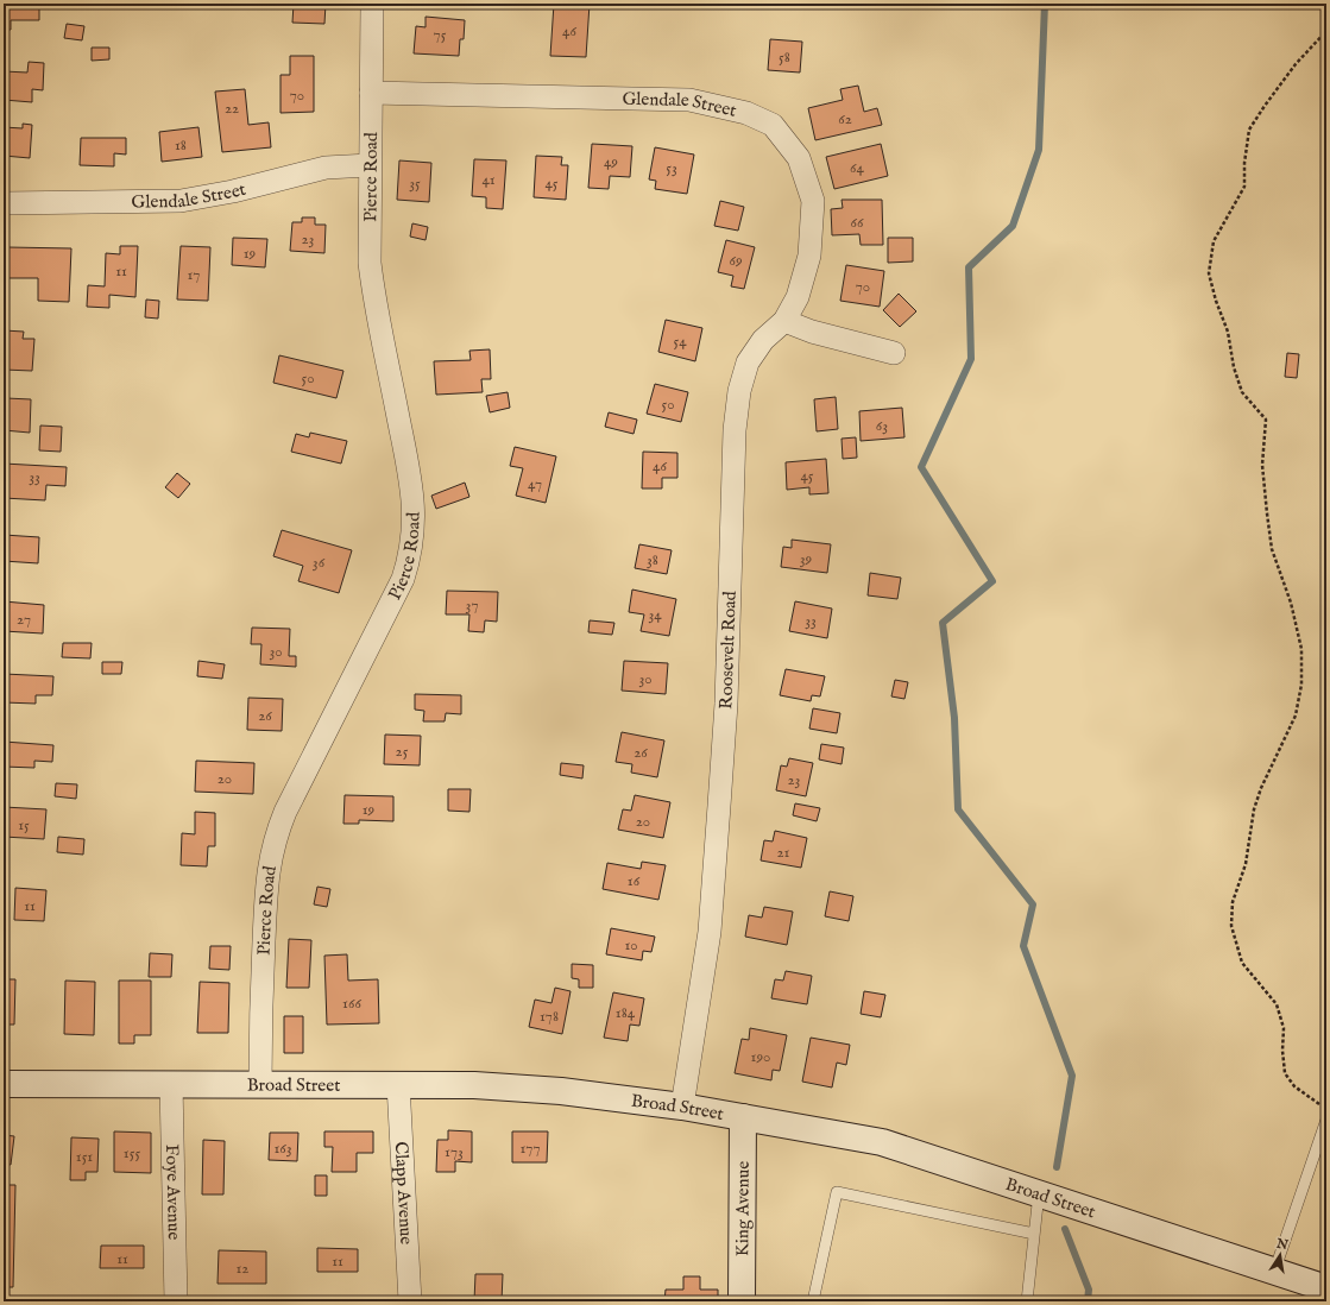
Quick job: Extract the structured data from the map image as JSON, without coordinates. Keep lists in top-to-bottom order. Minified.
{"streets":{"main road":["Broad Street","King Avenue"],"street":["Glendale Street","Pierce Road","Roosevelt Road","Foye Avenue","Clapp Avenue"]},"crossings":[["Glendale Street","Pierce Road"],["Glendale Street","Roosevelt Road"],["Pierce Road","Broad Street"],["Roosevelt Road","Broad Street"],["Broad Street","Foye Avenue"],["Broad Street","Clapp Avenue"],["Broad Street","King Avenue"]],"house_numbers":["46","75","58","70","22","62","18","49","53","64","41","35","45","66","23","19","69","11","17","70","54","50","50","63","46","45","33","47","39","38","36","37","34","27","33","30","30","26","25","26","20","23","19","20","15","21","16","11","10","166","184","178","190","163","177","173","155","151","11","11","12"],"north":"top"}
